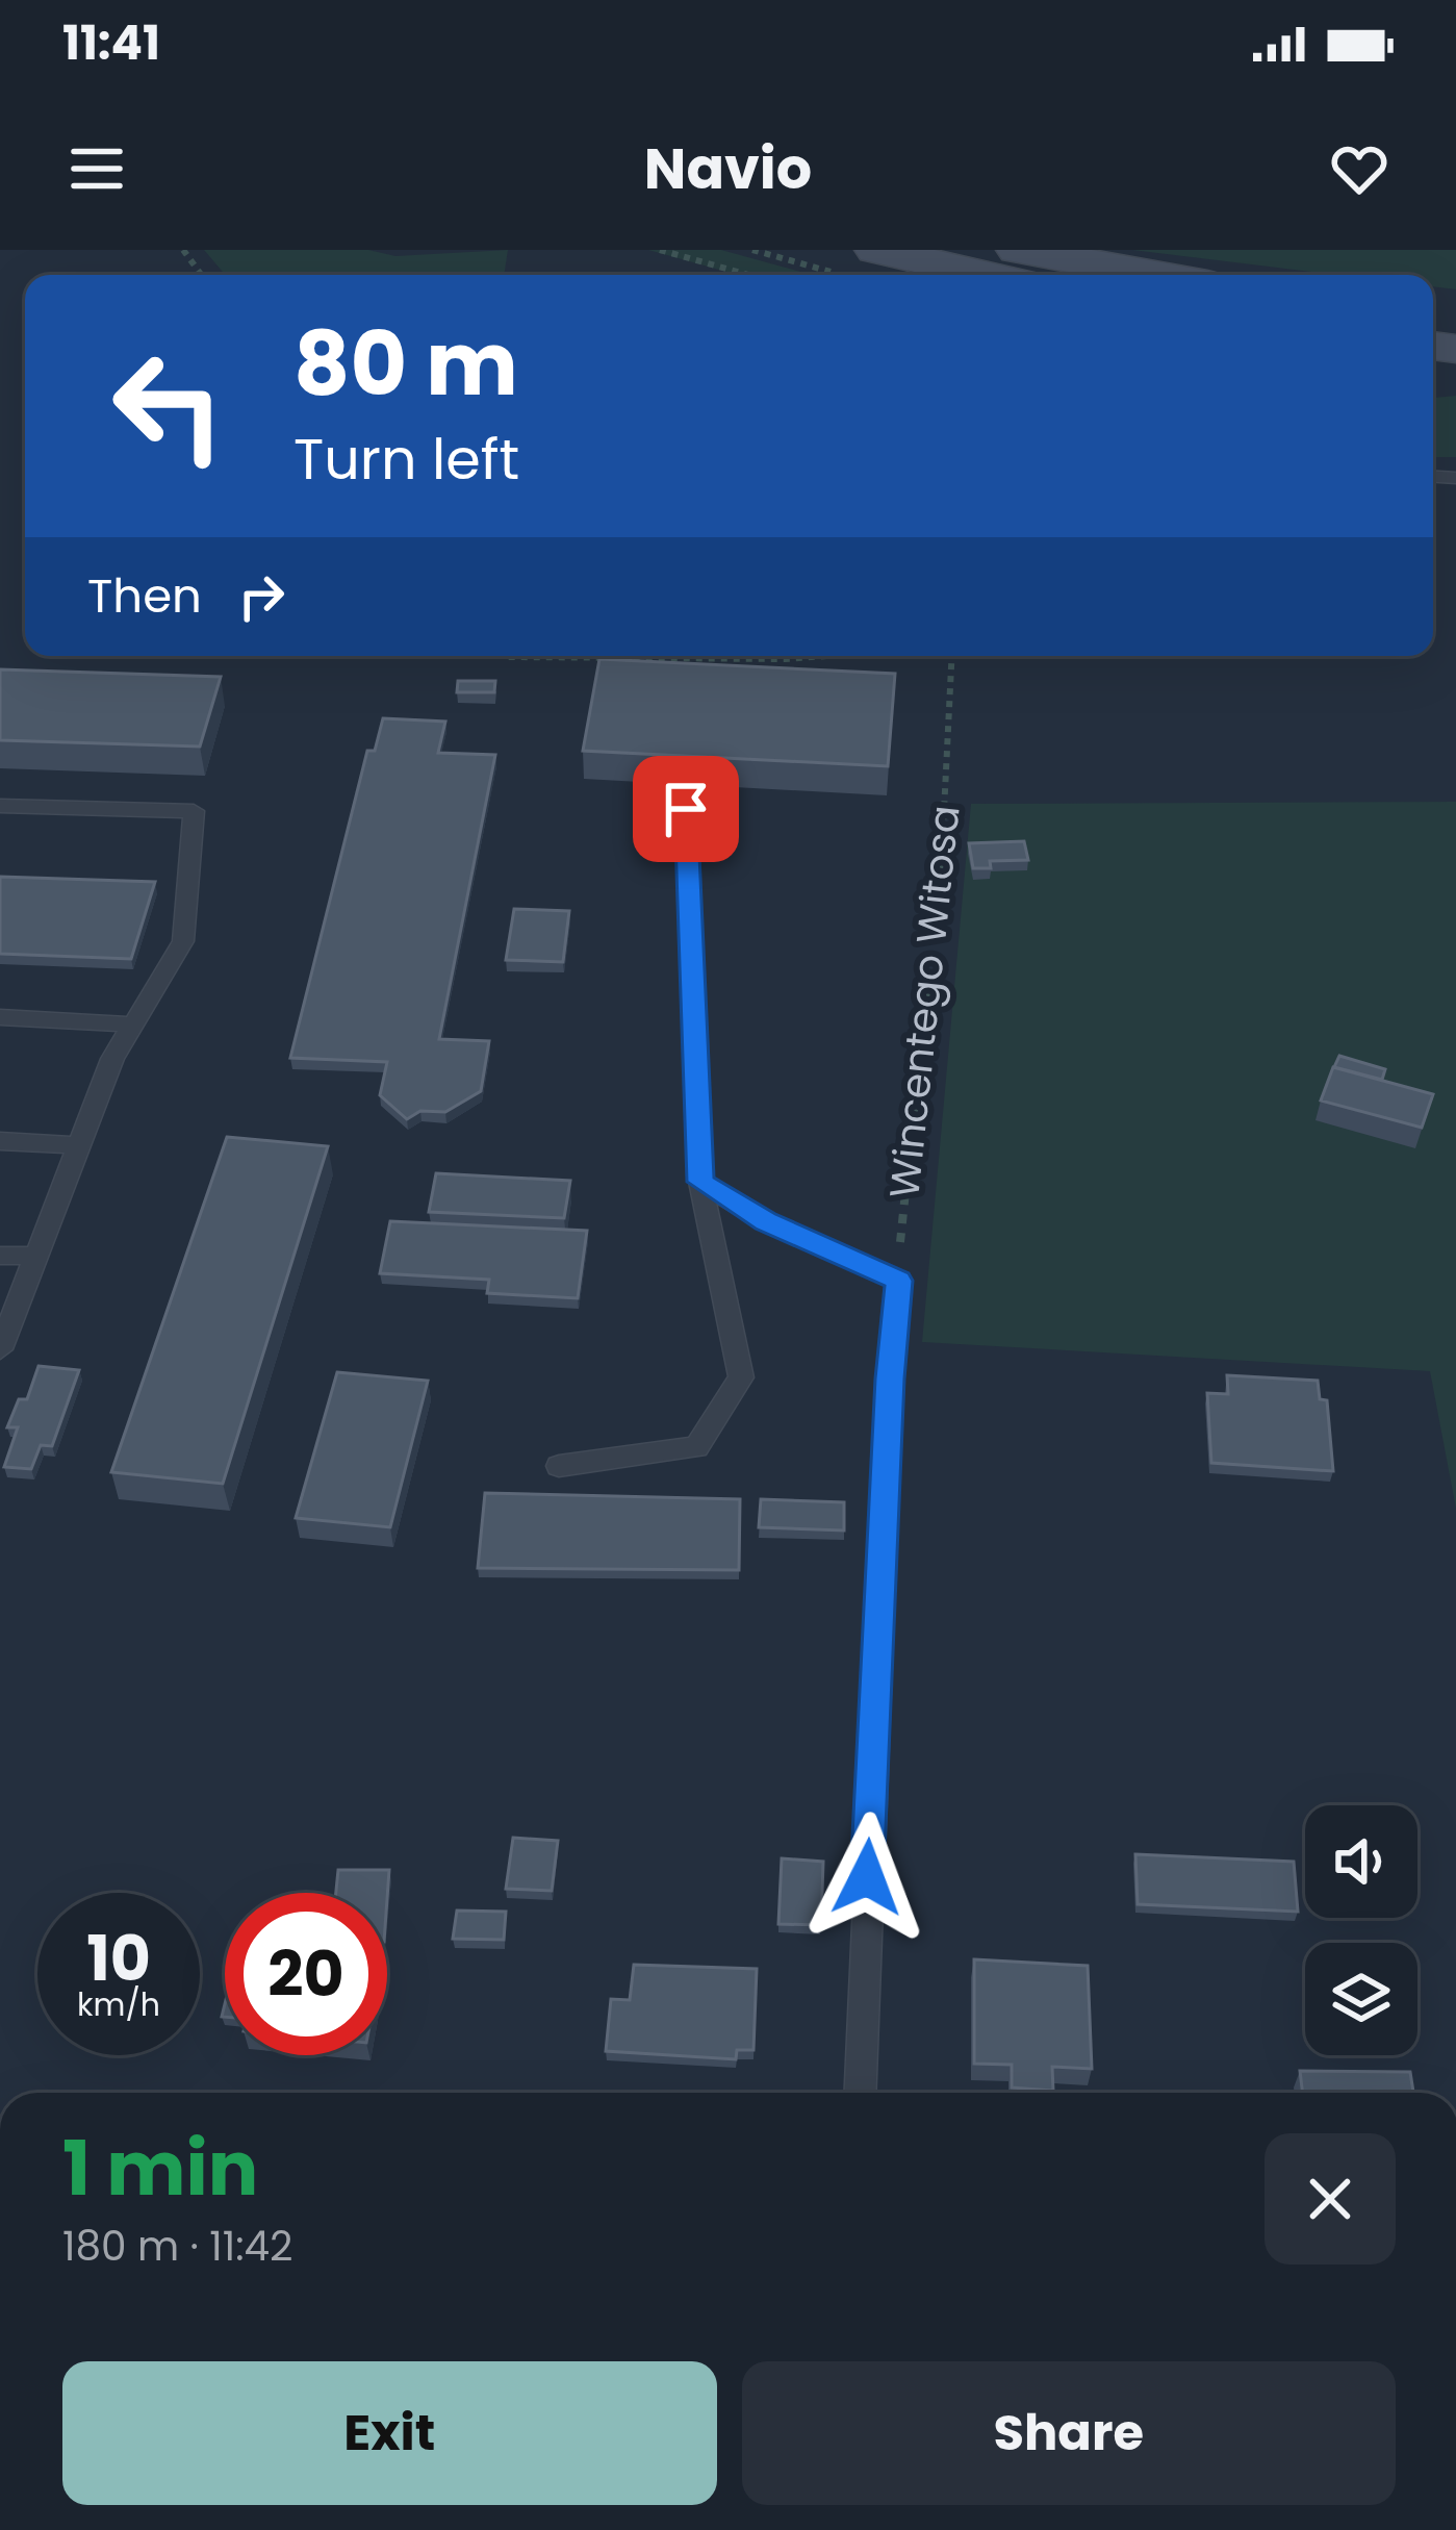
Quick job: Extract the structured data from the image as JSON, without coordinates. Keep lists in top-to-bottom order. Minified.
{"streets":{"path":["Wincentego Witosa"]},"page":{"status":"11:41","header":"Navio","turn":["80 m","Turn left"],"then":"Then","speed":"10 km/h","limit":"20","heading":["1 min","180 m · 11:42"],"buttons":["Exit","Share"]}}
